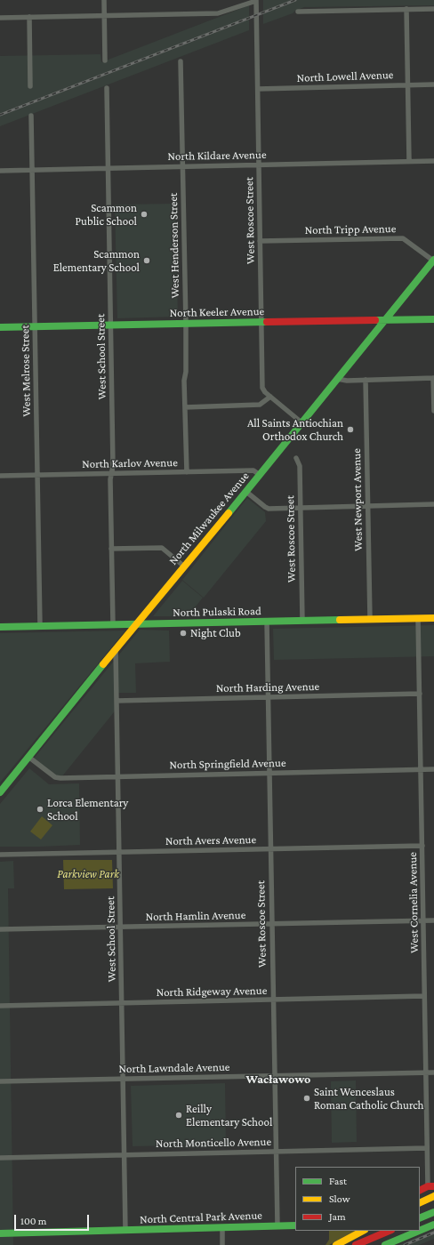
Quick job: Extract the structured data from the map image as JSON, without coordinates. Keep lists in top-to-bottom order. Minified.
{"streets":{"main road":["North Keeler Avenue","North Milwaukee Avenue","North Pulaski Road","North Central Park Avenue"],"street":["North Lowell Avenue","North Kildare Avenue","West Roscoe Street","North Tripp Avenue","West Henderson Street","West School Street","West Melrose Street","North Karlov Avenue","West Newport Avenue","North Harding Avenue","North Springfield Avenue","North Avers Avenue","West Cornelia Avenue","North Hamlin Avenue","North Ridgeway Avenue","North Lawndale Avenue","North Monticello Avenue"]},"crossings":[["North Lowell Avenue","West Roscoe Street"],["North Kildare Avenue","West Roscoe Street"],["North Kildare Avenue","West Henderson Street"],["North Kildare Avenue","West School Street"],["North Kildare Avenue","West Melrose Street"],["West Roscoe Street","North Tripp Avenue"],["West Roscoe Street","North Keeler Avenue"],["West Roscoe Street","North Milwaukee Avenue"],["West Roscoe Street","North Pulaski Road"],["West Roscoe Street","North Harding Avenue"],["West Roscoe Street","North Springfield Avenue"],["West Roscoe Street","North Avers Avenue"],["West Roscoe Street","North Hamlin Avenue"],["West Roscoe Street","North Ridgeway Avenue"],["West Roscoe Street","North Lawndale Avenue"],["West Roscoe Street","North Monticello Avenue"],["West Roscoe Street","North Central Park Avenue"],["North Tripp Avenue","North Milwaukee Avenue"],["West Henderson Street","North Keeler Avenue"],["West Henderson Street","North Karlov Avenue"],["North Keeler Avenue","West School Street"],["North Keeler Avenue","West Melrose Street"],["North Keeler Avenue","North Milwaukee Avenue"],["West School Street","North Karlov Avenue"],["West School Street","North Milwaukee Avenue"],["West School Street","North Pulaski Road"],["West School Street","North Harding Avenue"],["West School Street","North Springfield Avenue"],["West School Street","North Avers Avenue"],["West School Street","North Hamlin Avenue"],["West School Street","North Ridgeway Avenue"],["West School Street","North Lawndale Avenue"],["West School Street","North Monticello Avenue"],["West School Street","North Central Park Avenue"],["West Melrose Street","North Karlov Avenue"],["West Melrose Street","North Pulaski Road"],["North Karlov Avenue","North Milwaukee Avenue"],["West Newport Avenue","North Pulaski Road"],["North Milwaukee Avenue","North Pulaski Road"],["North Milwaukee Avenue","North Springfield Avenue"],["North Pulaski Road","West Cornelia Avenue"],["North Harding Avenue","West Cornelia Avenue"],["North Springfield Avenue","West Cornelia Avenue"],["North Avers Avenue","West Cornelia Avenue"],["West Cornelia Avenue","North Hamlin Avenue"],["West Cornelia Avenue","North Ridgeway Avenue"],["West Cornelia Avenue","North Lawndale Avenue"],["West Cornelia Avenue","North Monticello Avenue"]],"districts":["Wacławowo"],"parks":["Parkview Park"],"places":["Scammon Public School","Scammon Elementary School","All Saints Antiochian Orthodox Church","Night Club","Lorca Elementary School","Saint Wenceslaus Roman Catholic Church","Reilly Elementary School"],"legend":["Fast","Slow","Jam"],"scale_bar":"100 m"}
